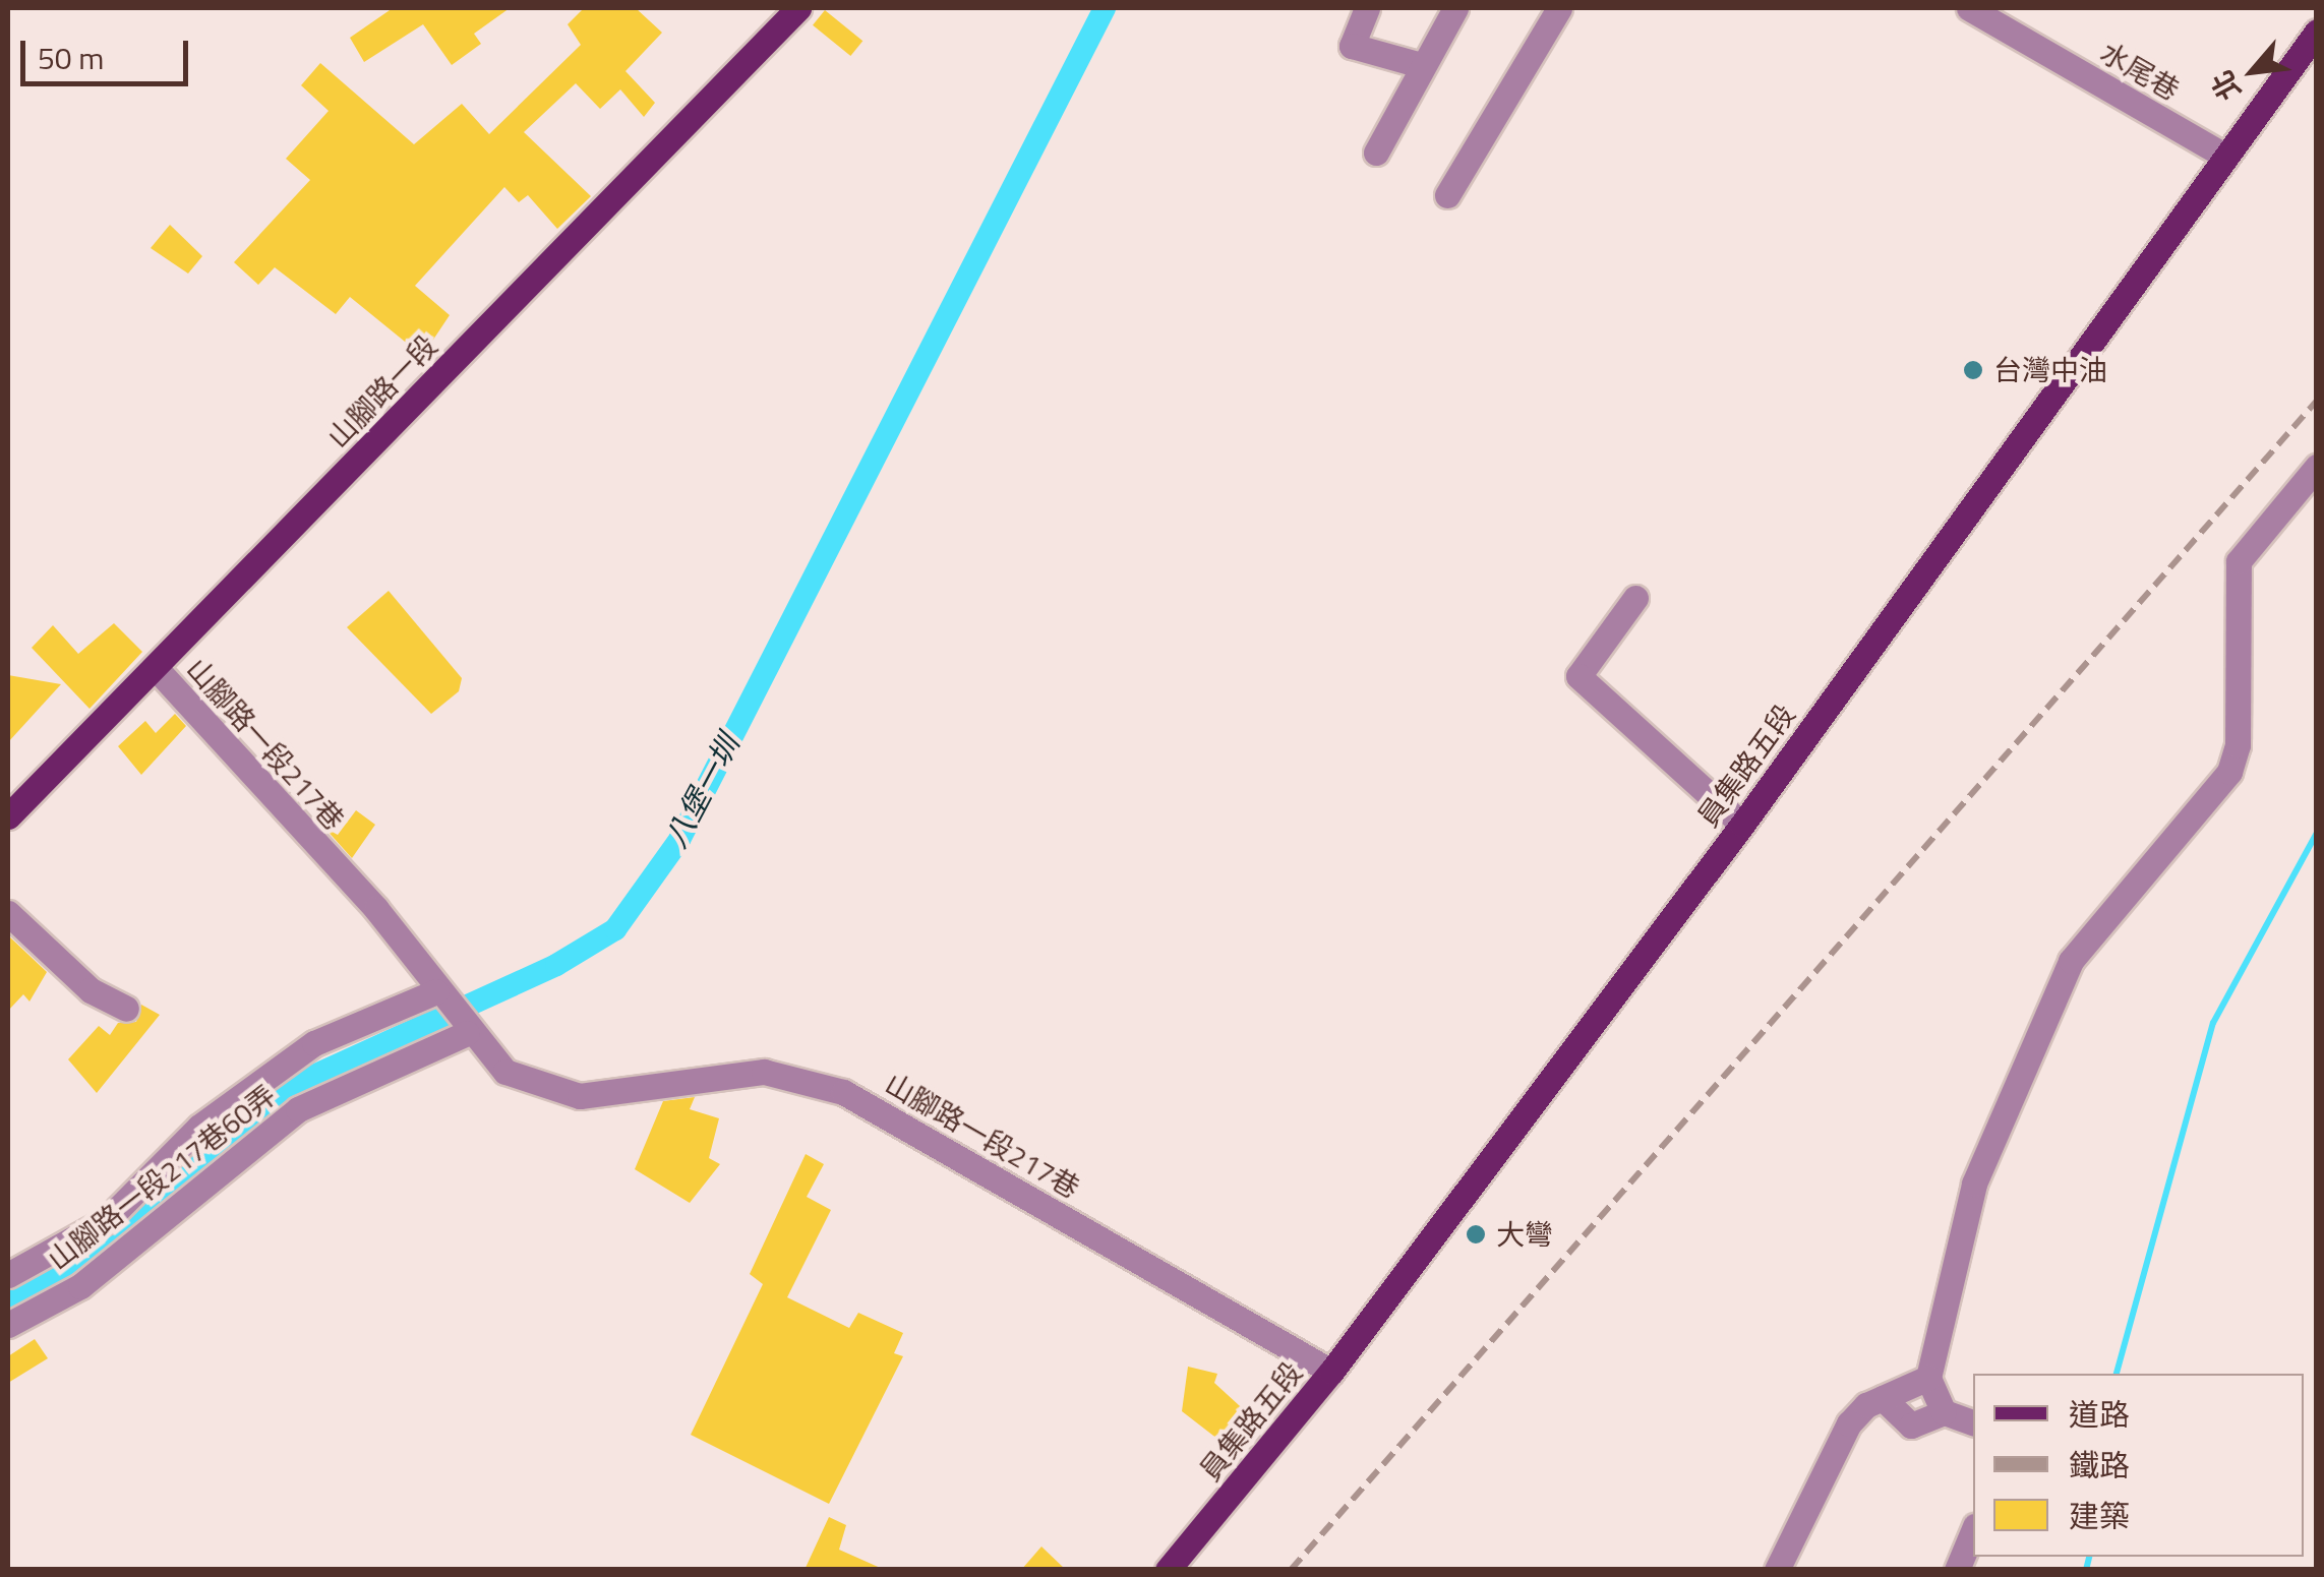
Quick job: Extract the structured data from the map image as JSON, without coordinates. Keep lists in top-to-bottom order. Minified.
{"streets":{"main road":["山腳路一段","員集路五段"],"lane":["水尾巷","山腳路一段217巷","山腳路一段217巷60弄"]},"crossings":[["水尾巷","員集路五段"],["山腳路一段","山腳路一段217巷"],["山腳路一段217巷","員集路五段"],["山腳路一段217巷","山腳路一段217巷60弄"]],"water":["八堡一圳"],"places":["台灣中油","大彎"],"legend":["道路","鐵路","建築"],"scale_bar":"50 m","north":"bottom left"}
